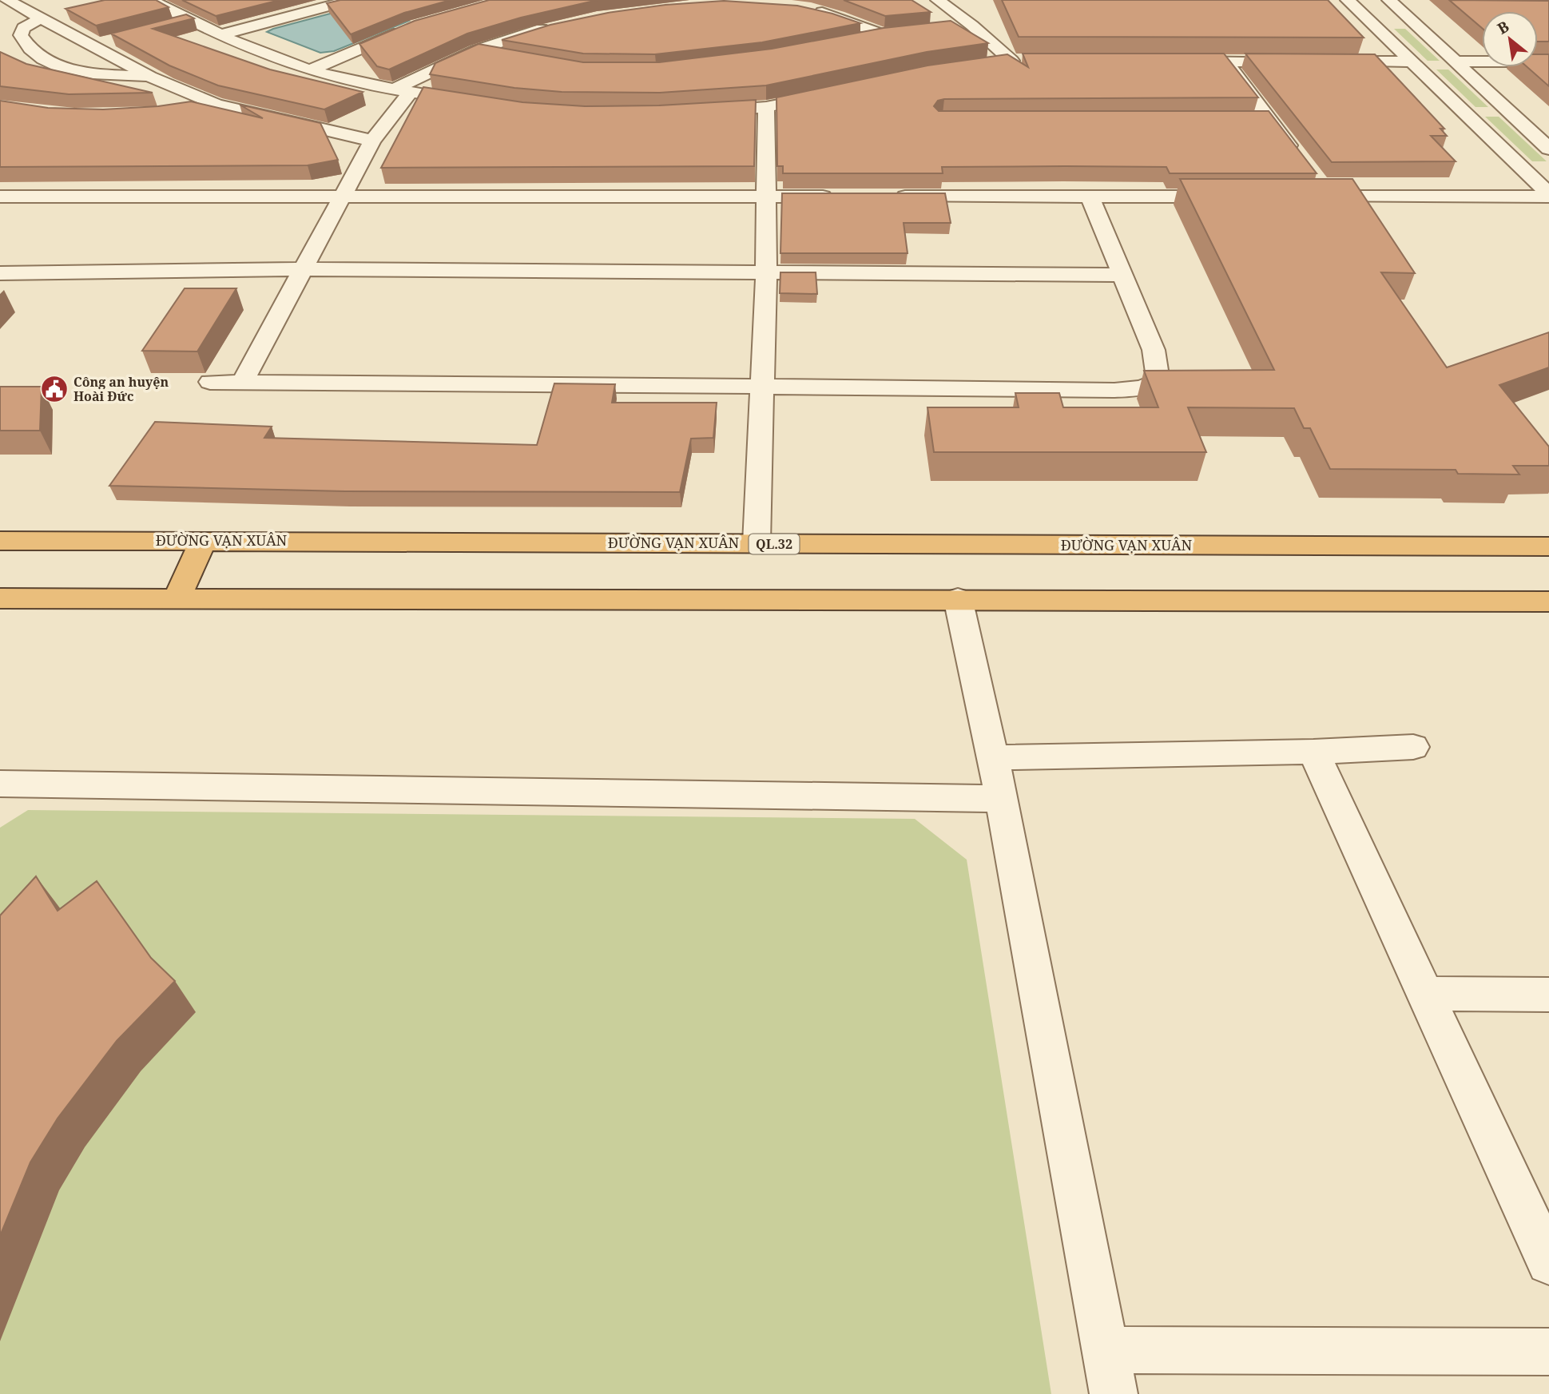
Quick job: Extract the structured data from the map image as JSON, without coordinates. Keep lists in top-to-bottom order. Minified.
{"streets":{"highway":["ĐƯỜNG VẠN XUÂN","QL.32"]},"places":{"public building":["Công an huyện Hoài Đức"]},"north":"top left"}
